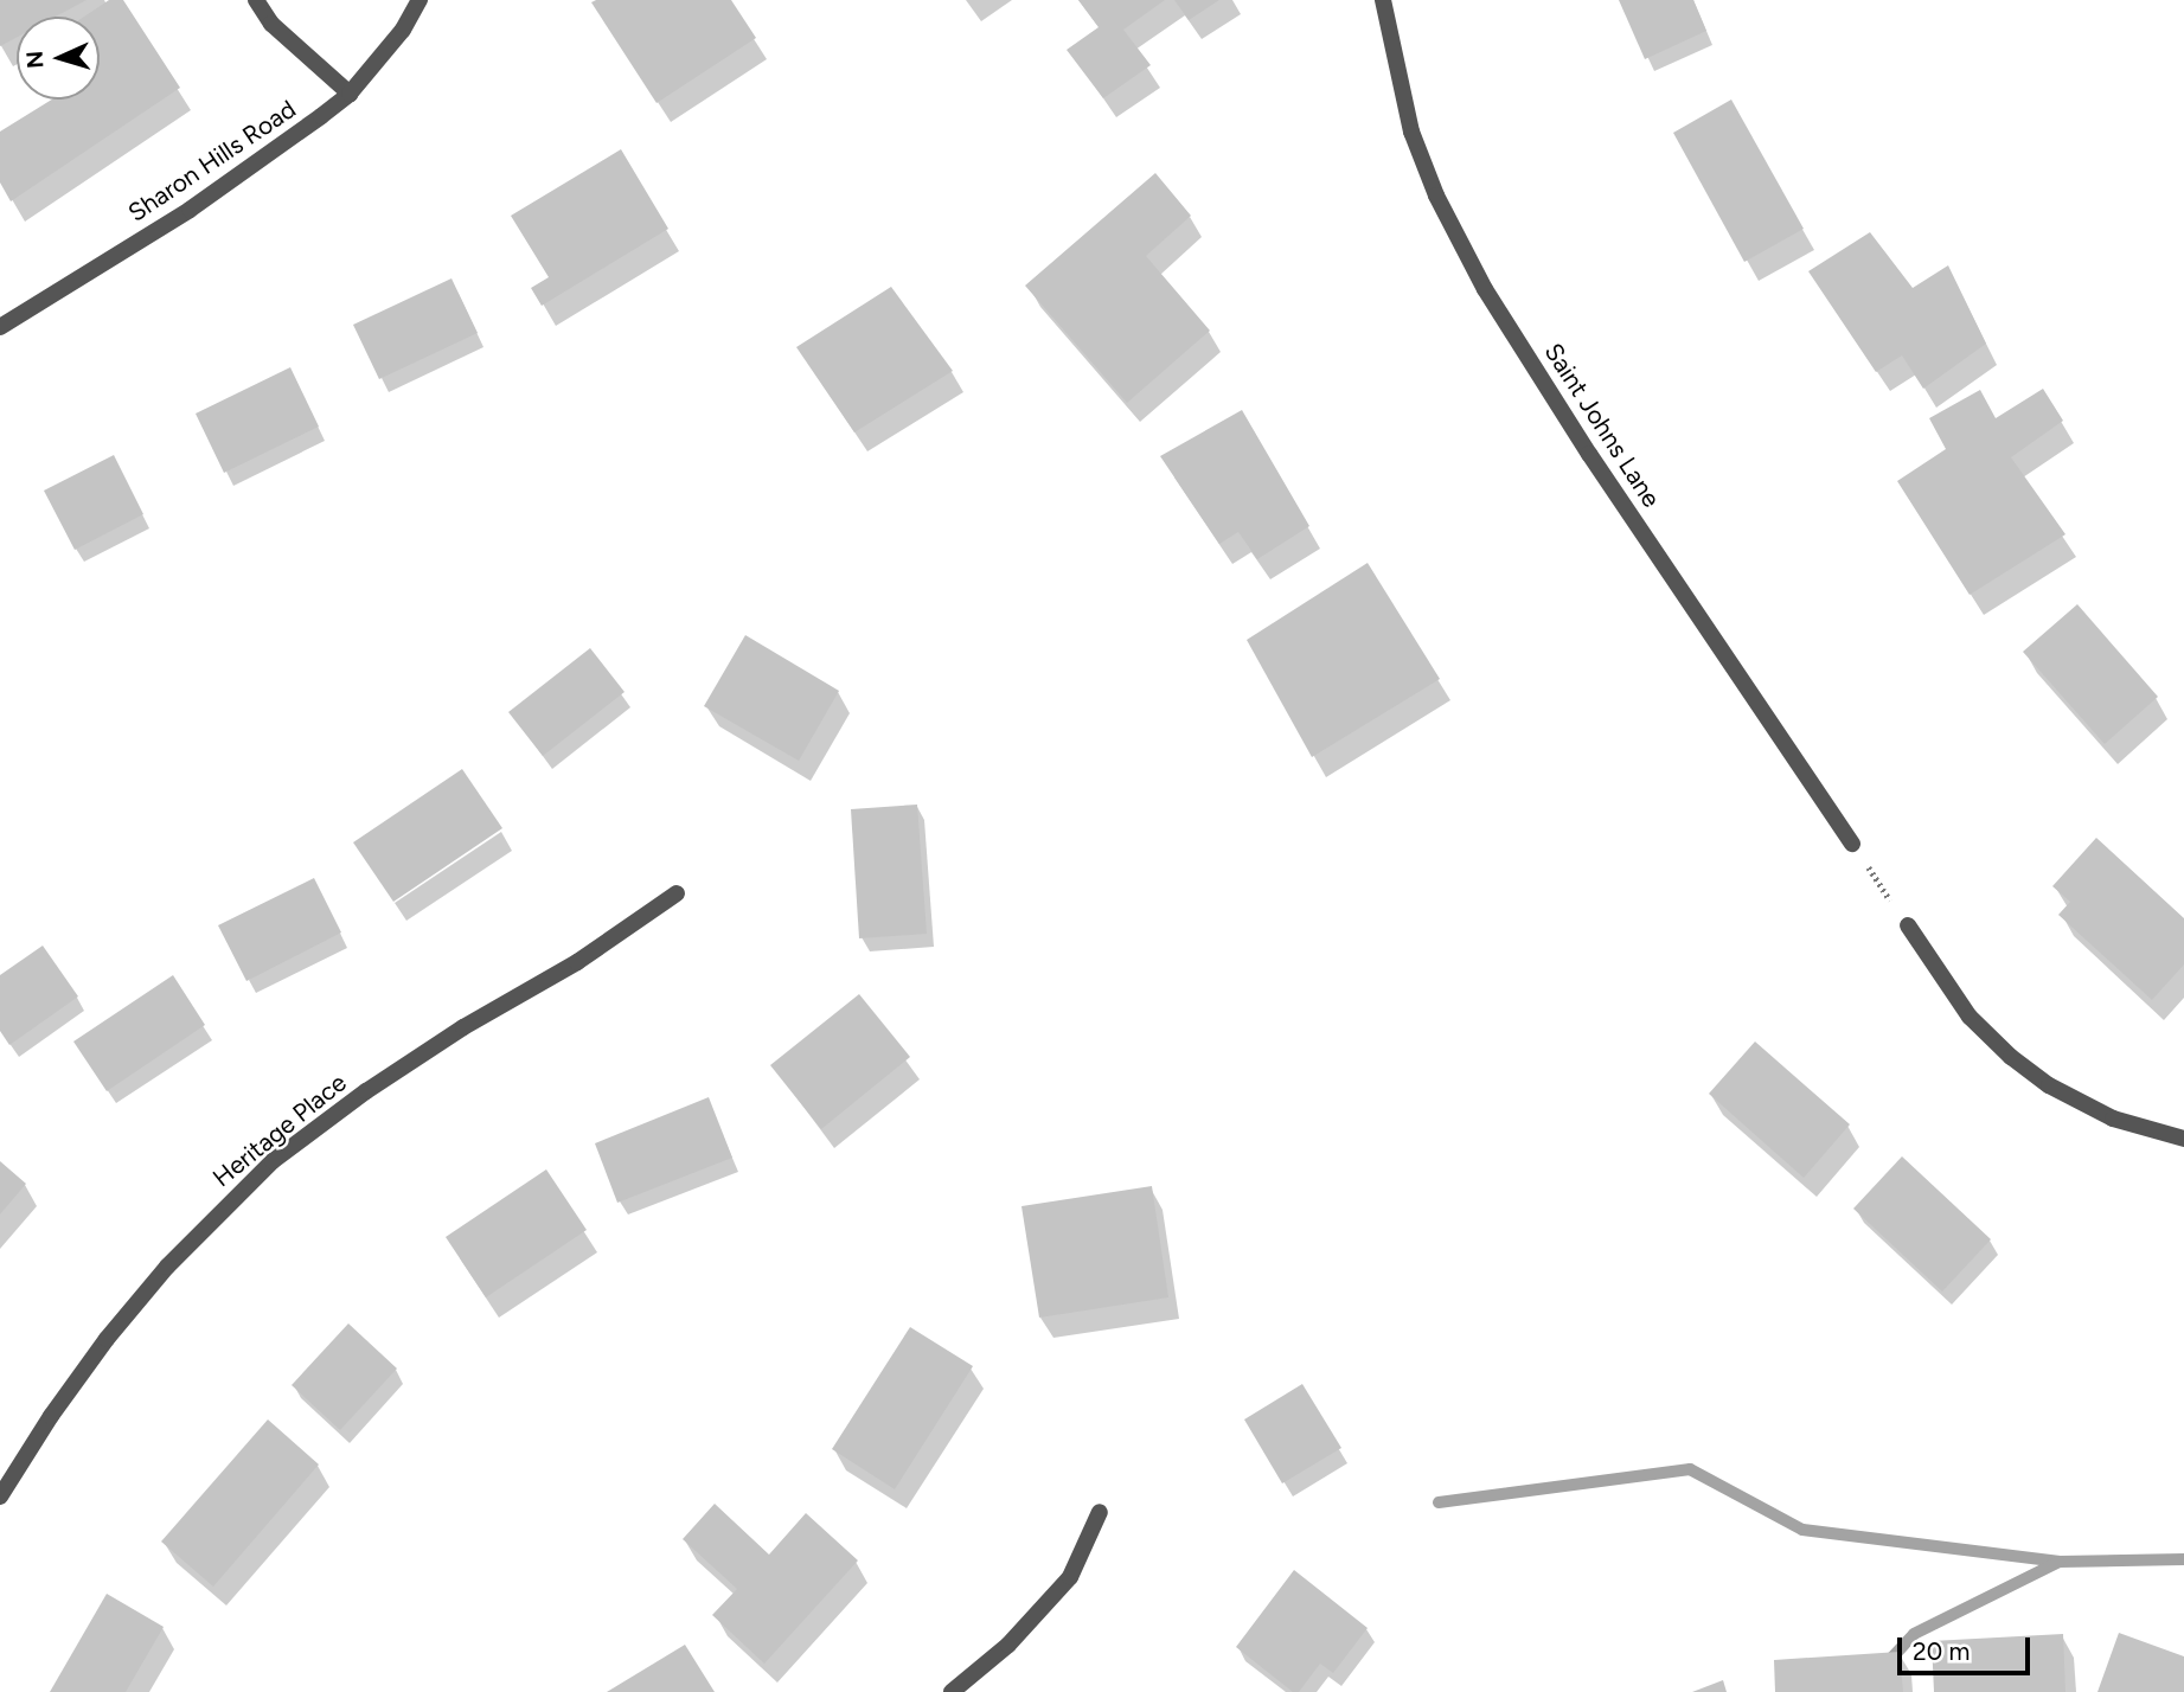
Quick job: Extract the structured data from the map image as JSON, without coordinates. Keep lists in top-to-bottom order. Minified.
{"streets":{"street":["Sharon Hills Road","Saint Johns Lane","Heritage Place"]},"scale_bar":"20 m","north":"left"}
